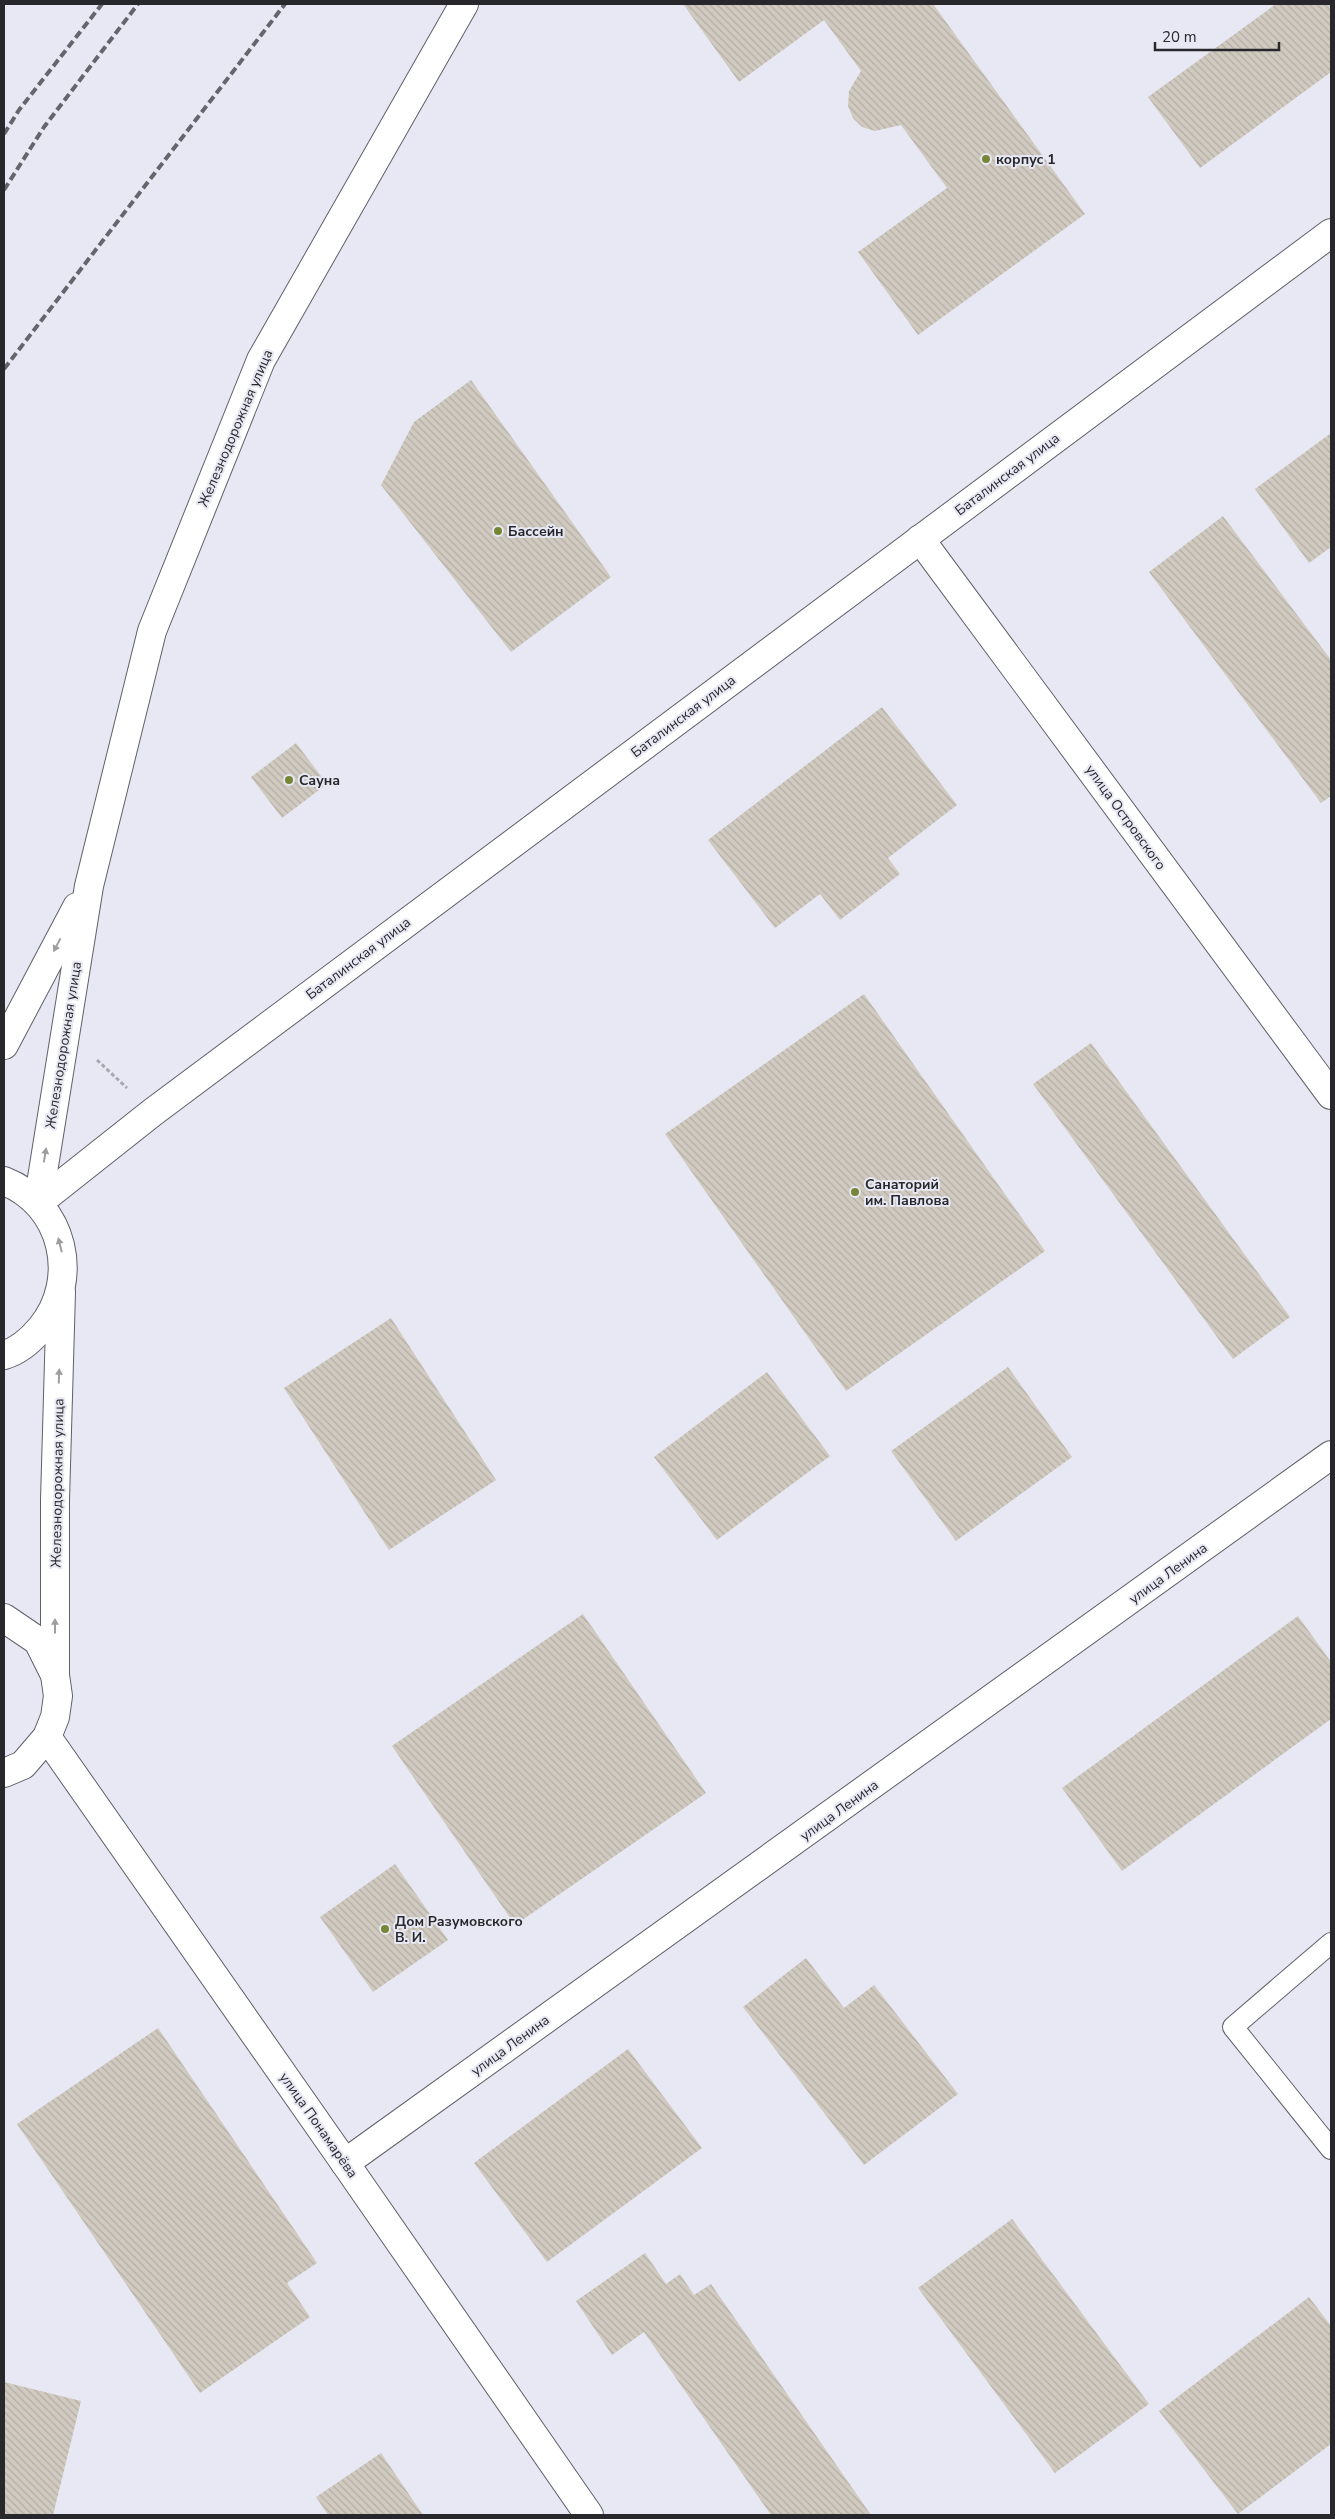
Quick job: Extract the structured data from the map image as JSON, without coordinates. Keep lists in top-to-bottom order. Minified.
{"streets":{"street":["Железнодорожная улица","Баталинская улица","улица Островского","улица Ленина","улица Понамарёва"]},"crossings":[["Железнодорожная улица","Баталинская улица"],["Железнодорожная улица","улица Понамарёва"],["Баталинская улица","улица Островского"],["улица Ленина","улица Понамарёва"]],"places":["корпус 1","Бассейн","Сауна","Санаторий им. Павлова","Дом Разумовского В. И."],"scale_bar":"20 m"}
